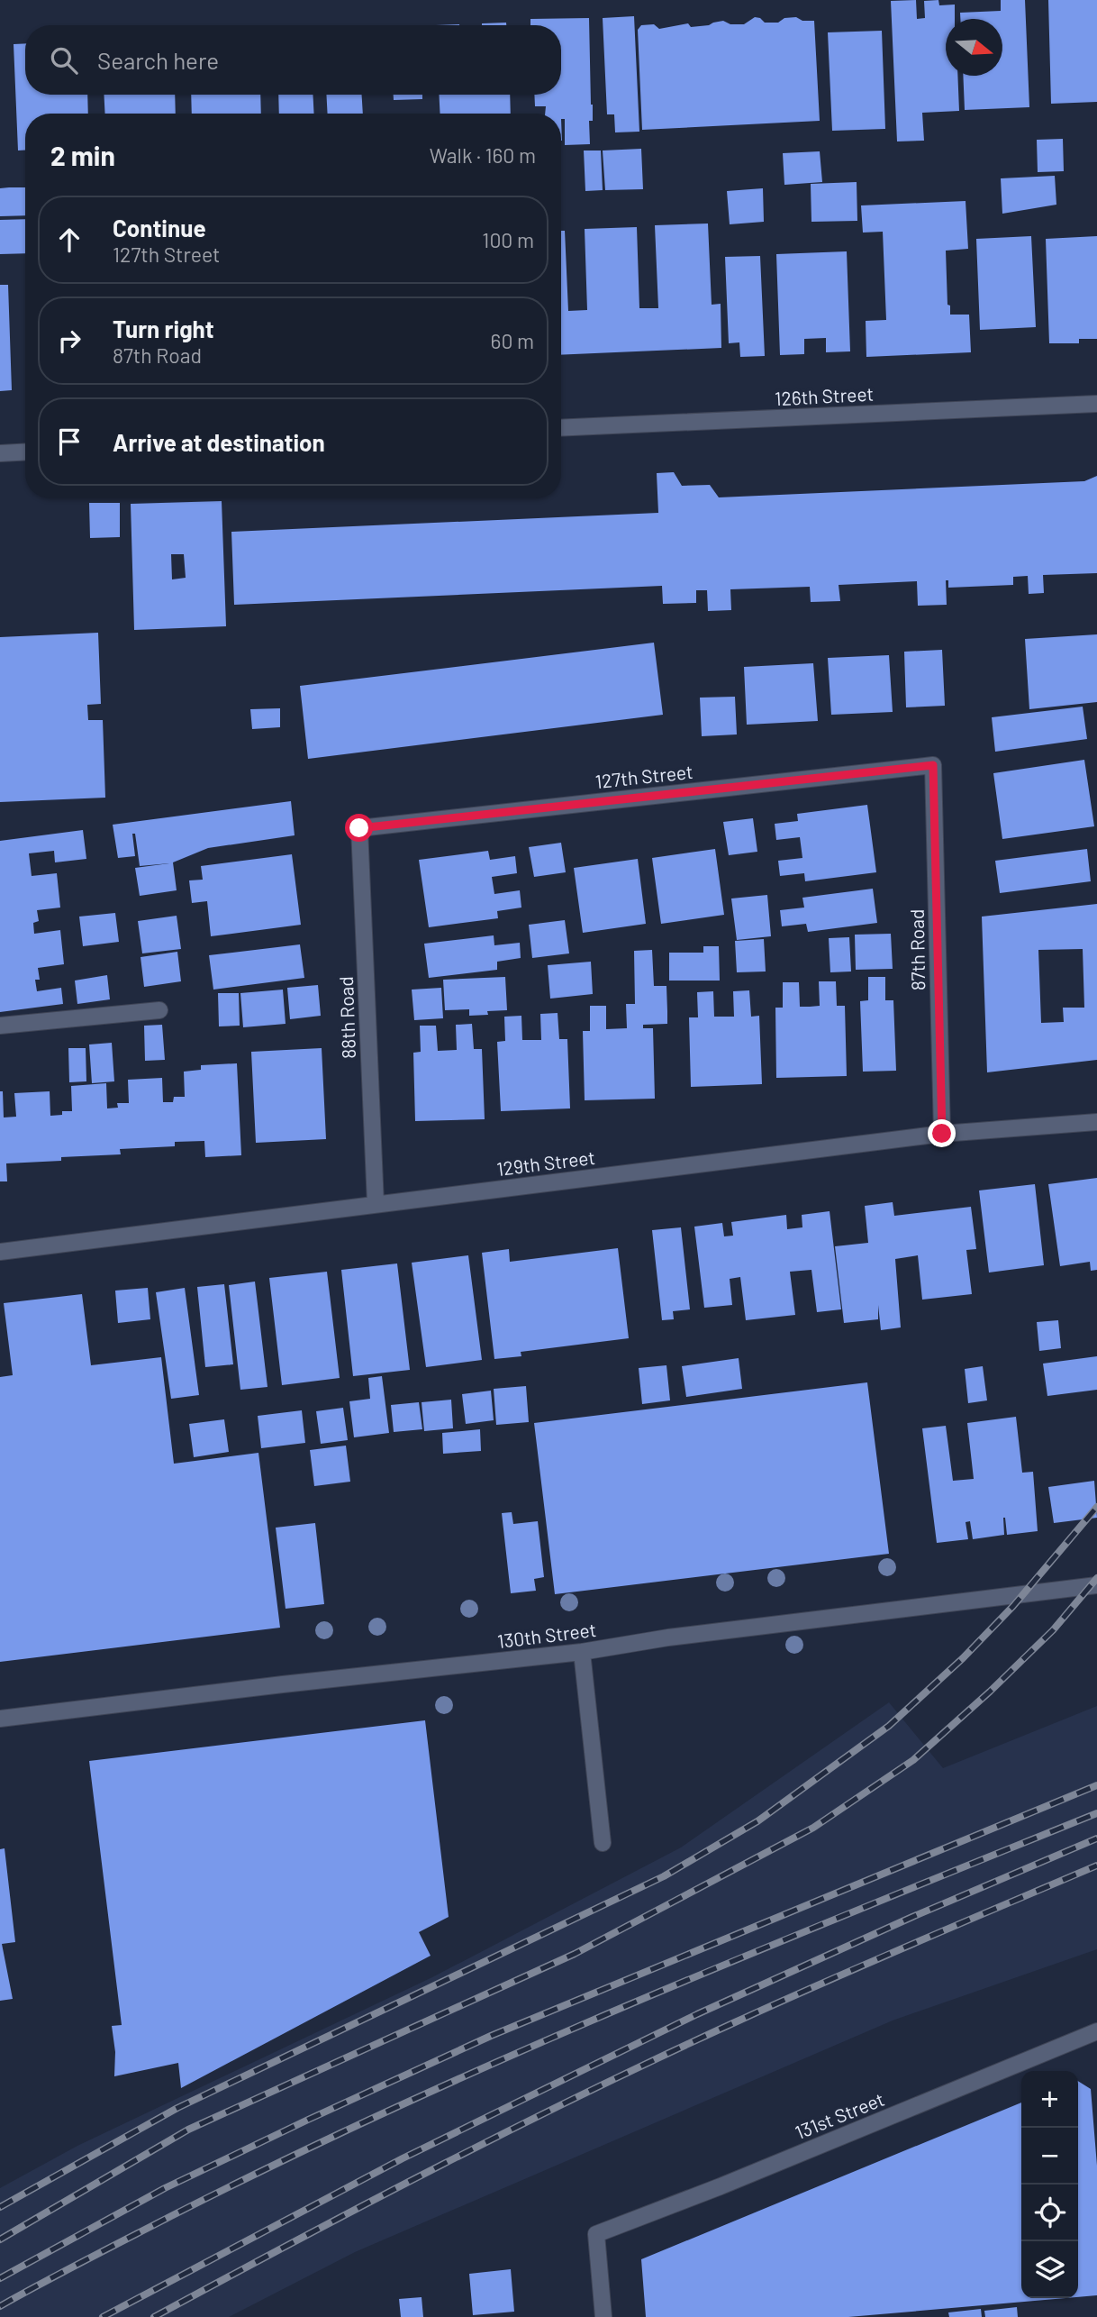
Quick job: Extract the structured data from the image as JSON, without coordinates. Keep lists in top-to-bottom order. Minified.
{"streets":{"street":["126th Street","127th Street","87th Road","88th Road","129th Street","130th Street","131st Street"]},"crossings":[["127th Street","87th Road"],["127th Street","88th Road"],["87th Road","129th Street"],["88th Road","129th Street"]],"north":"right","page":{"search":"Search here","heading":["2 min","Walk · 160 m"],"list":[["Continue","127th Street","100 m"],["Turn right","87th Road","60 m"],"Arrive at destination"],"map_buttons":["+","−"]}}
